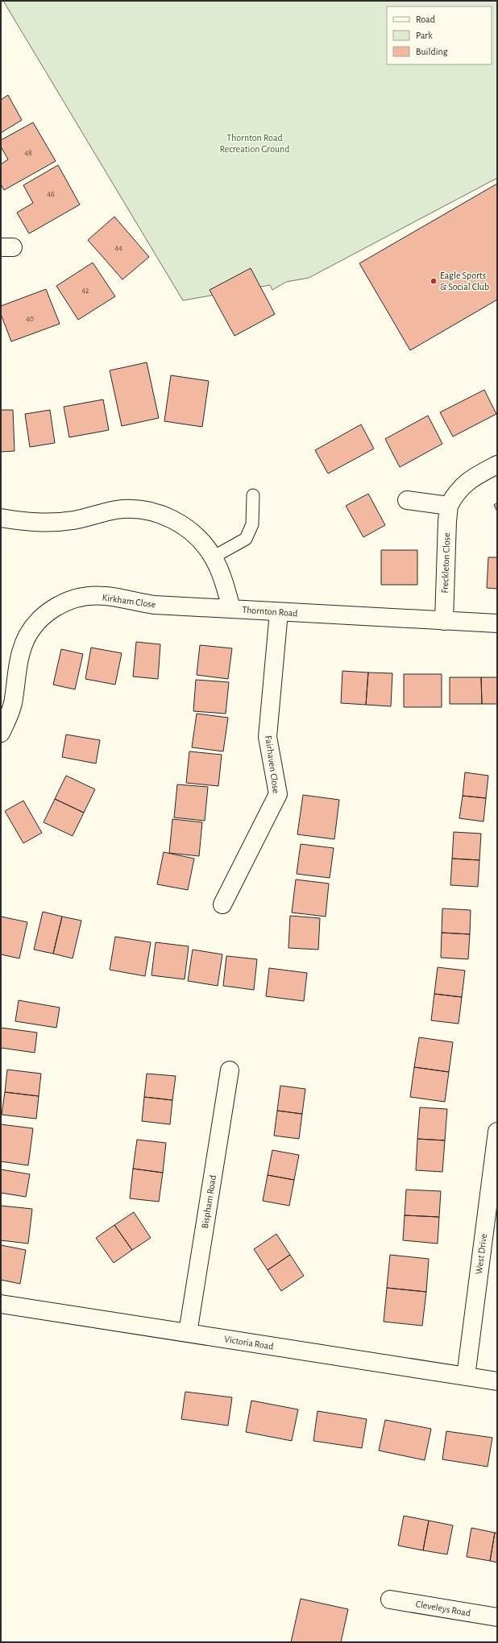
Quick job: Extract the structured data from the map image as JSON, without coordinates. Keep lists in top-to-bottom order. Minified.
{"streets":{"street":["Freckleton Close","Kirkham Close","Thornton Road","Fairhaven Close","Bispham Road","West Drive","Victoria Road","Cleveleys Road"]},"crossings":[["Freckleton Close","Thornton Road"],["Kirkham Close","Thornton Road"],["Thornton Road","Fairhaven Close"],["Bispham Road","Victoria Road"],["West Drive","Victoria Road"]],"parks":["Thornton Road Recreation Ground"],"places":["Eagle Sports & Social Club"],"house_numbers":["48","46","44","42","40"],"legend":["Road","Park","Building"]}
